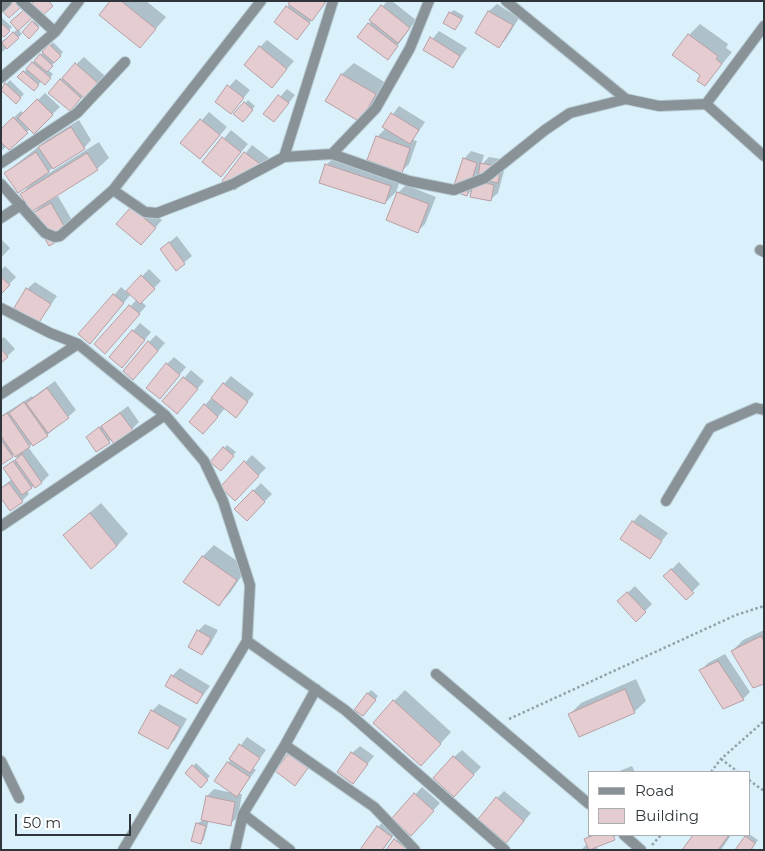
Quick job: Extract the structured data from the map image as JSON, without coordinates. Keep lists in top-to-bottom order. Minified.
{"legend":["Road","Building"],"scale_bar":"50 m"}
